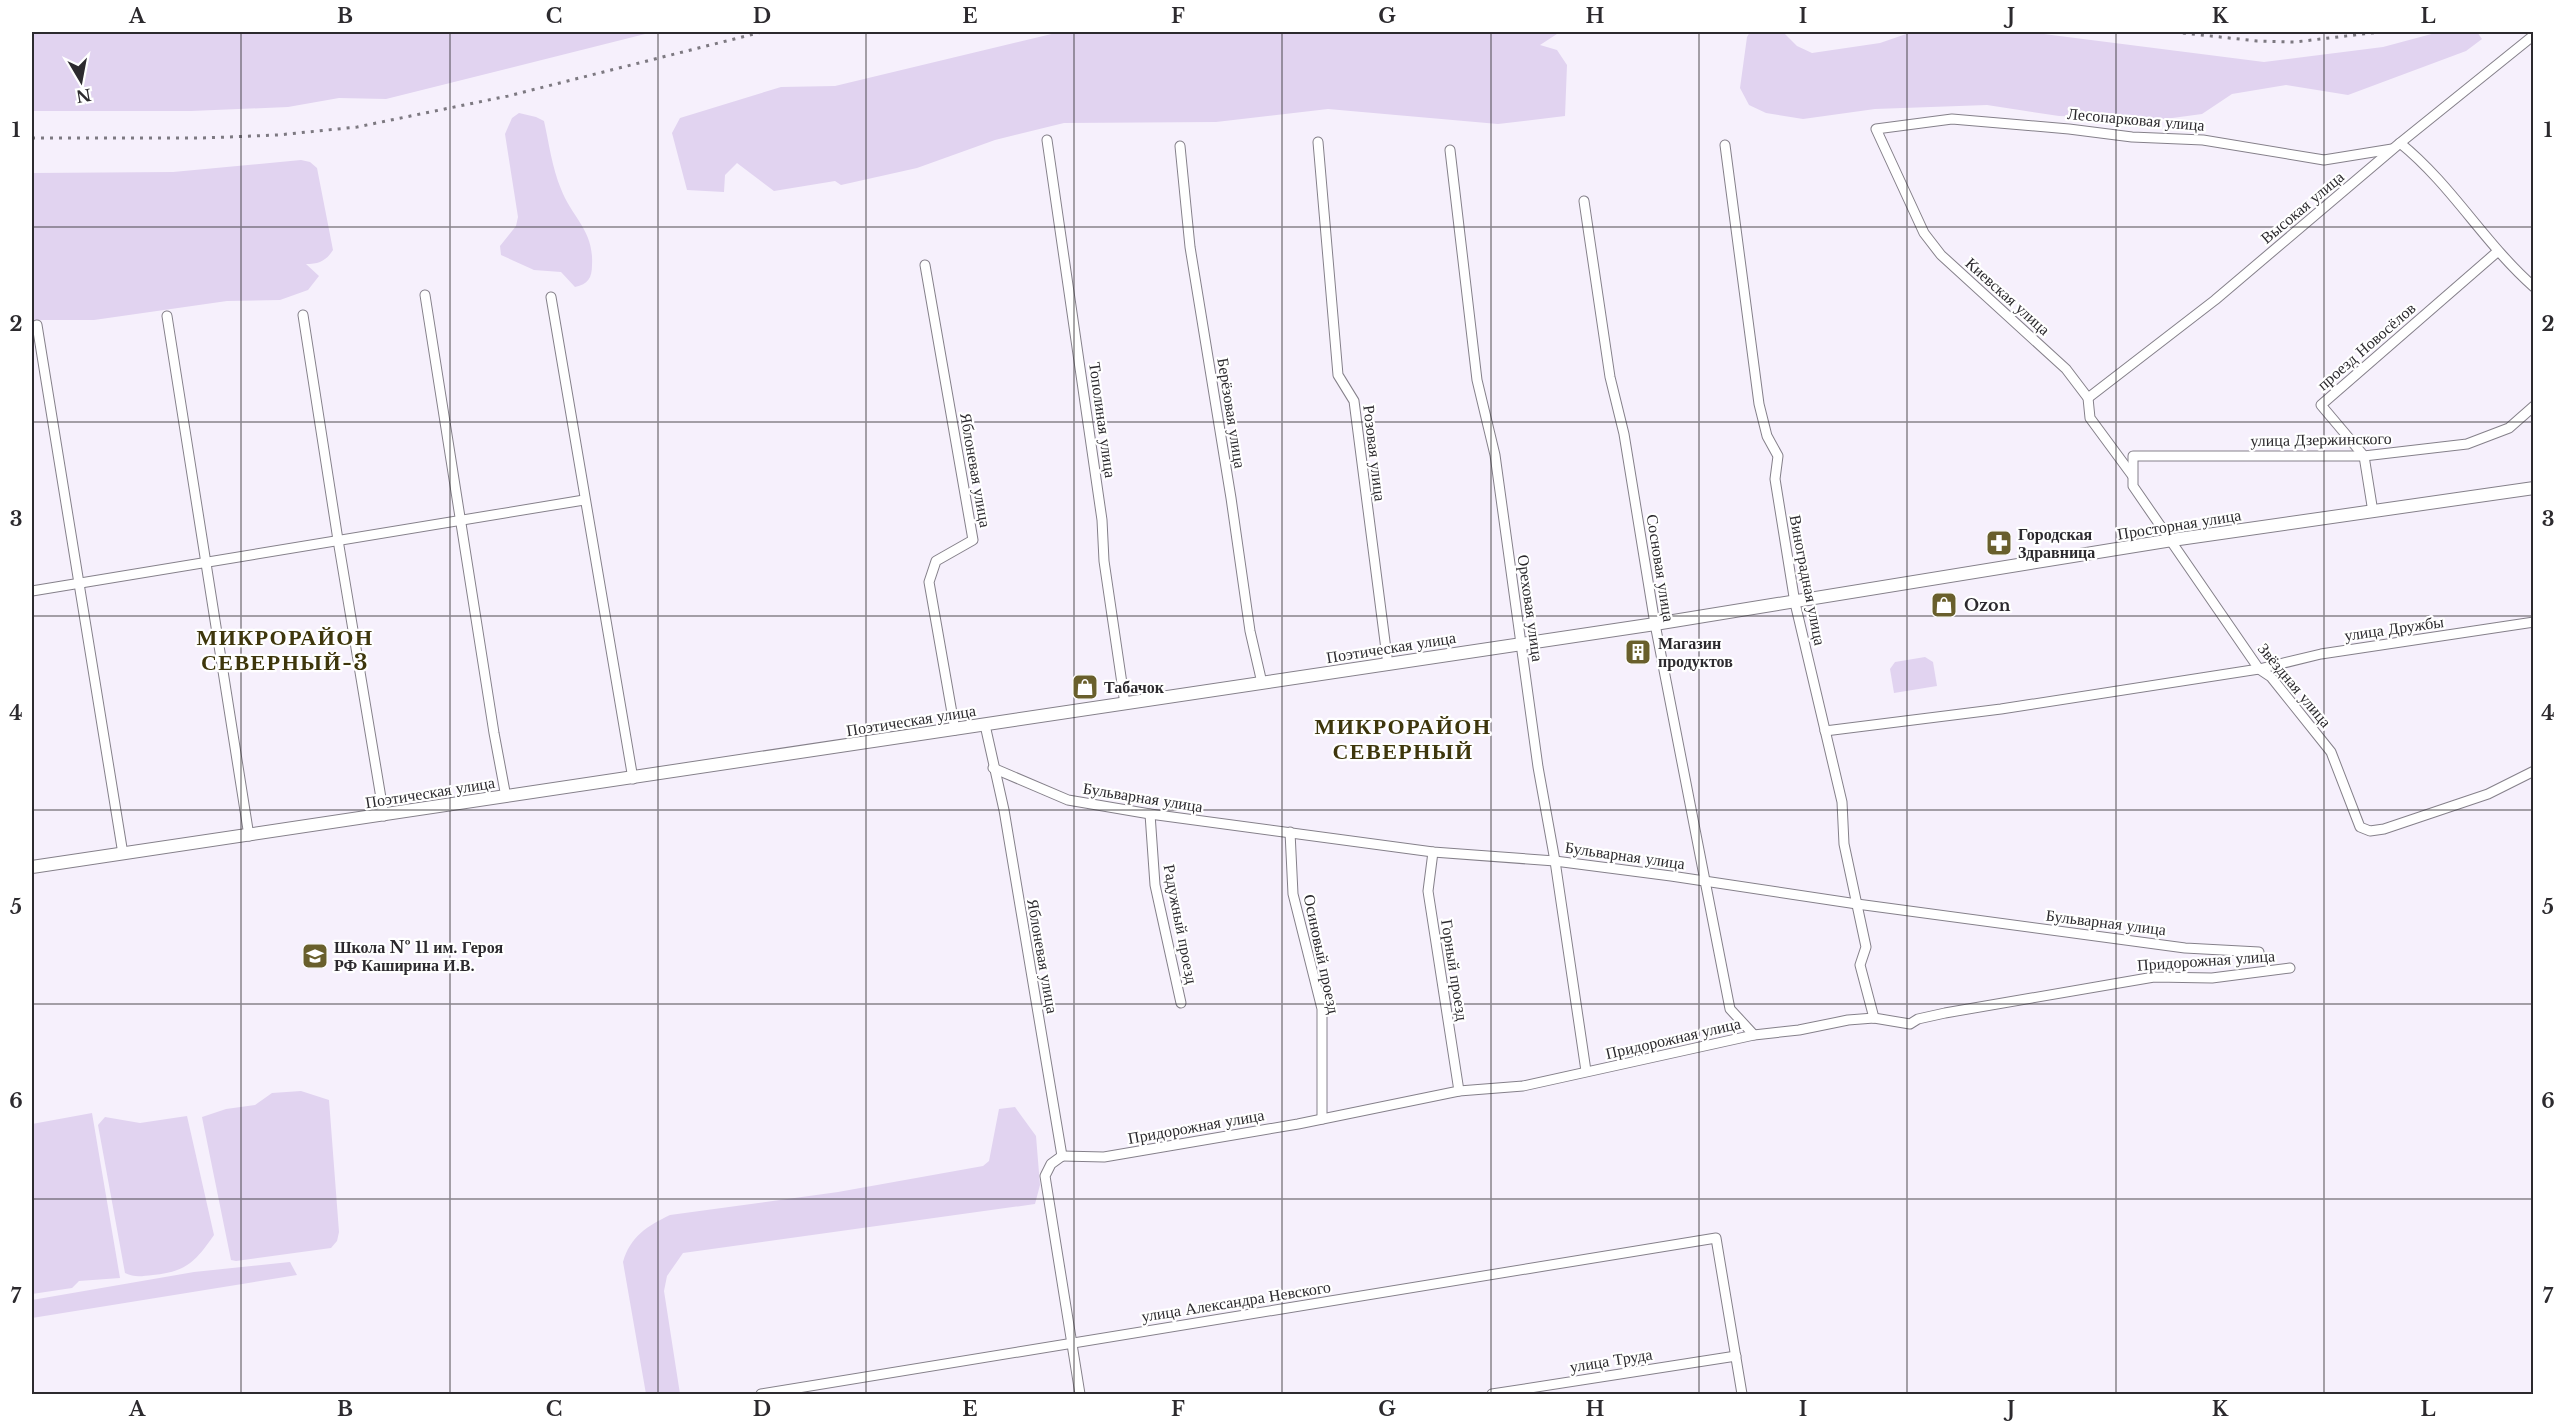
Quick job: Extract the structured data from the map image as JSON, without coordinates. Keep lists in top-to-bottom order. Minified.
{"streets":{"street":["Лесопарковая улица","Высокая улица","Киевская улица","проезд Новосёлов","Берёзовая улица","Тополиная улица","улица Дзержинского","Розовая улица","Яблоневая улица","Просторная улица","Сосновая улица","Виноградная улица","Ореховая улица","улица Дружбы","Поэтическая улица","Звёздная улица","Бульварная улица","Радужный проезд","Осиновый проезд","Придорожная улица","Горный проезд","улица Александра Невского","улица Труда"]},"crossings":[["Лесопарковая улица","Высокая улица"],["Лесопарковая улица","Киевская улица"],["Высокая улица","Киевская улица"],["Киевская улица","улица Дзержинского"],["Киевская улица","Звёздная улица"],["проезд Новосёлов","улица Дзержинского"],["Берёзовая улица","Поэтическая улица"],["Тополиная улица","Поэтическая улица"],["улица Дзержинского","Звёздная улица"],["Розовая улица","Поэтическая улица"],["Яблоневая улица","Поэтическая улица"],["Яблоневая улица","Бульварная улица"],["Яблоневая улица","Придорожная улица"],["Просторная улица","Виноградная улица"],["Просторная улица","Поэтическая улица"],["Просторная улица","Звёздная улица"],["Сосновая улица","Поэтическая улица"],["Сосновая улица","Бульварная улица"],["Сосновая улица","Придорожная улица"],["Виноградная улица","улица Дружбы"],["Виноградная улица","Поэтическая улица"],["Виноградная улица","Бульварная улица"],["Виноградная улица","Придорожная улица"],["Ореховая улица","Поэтическая улица"],["Ореховая улица","Бульварная улица"],["Ореховая улица","Придорожная улица"],["улица Дружбы","Звёздная улица"],["Бульварная улица","Радужный проезд"],["Бульварная улица","Осиновый проезд"],["Бульварная улица","Горный проезд"],["Осиновый проезд","Придорожная улица"],["Придорожная улица","Горный проезд"],["улица Александра Невского","улица Труда"]],"districts":["МИКРОРАЙОН СЕВЕРНЫЙ-3","МИКРОРАЙОН СЕВЕРНЫЙ"],"places":{"pharmacy":["Городская Здравница"],"shop":["Ozon","Табачок"],"building":["Магазин продуктов"],"school or university":["Школа № 11 им. Героя РФ Каширина И.В."]},"north":"bottom","grid":{"columns":["A","B","C","D","E","F","G","H","I","J","K","L"],"rows":["1","2","3","4","5","6","7"]}}
